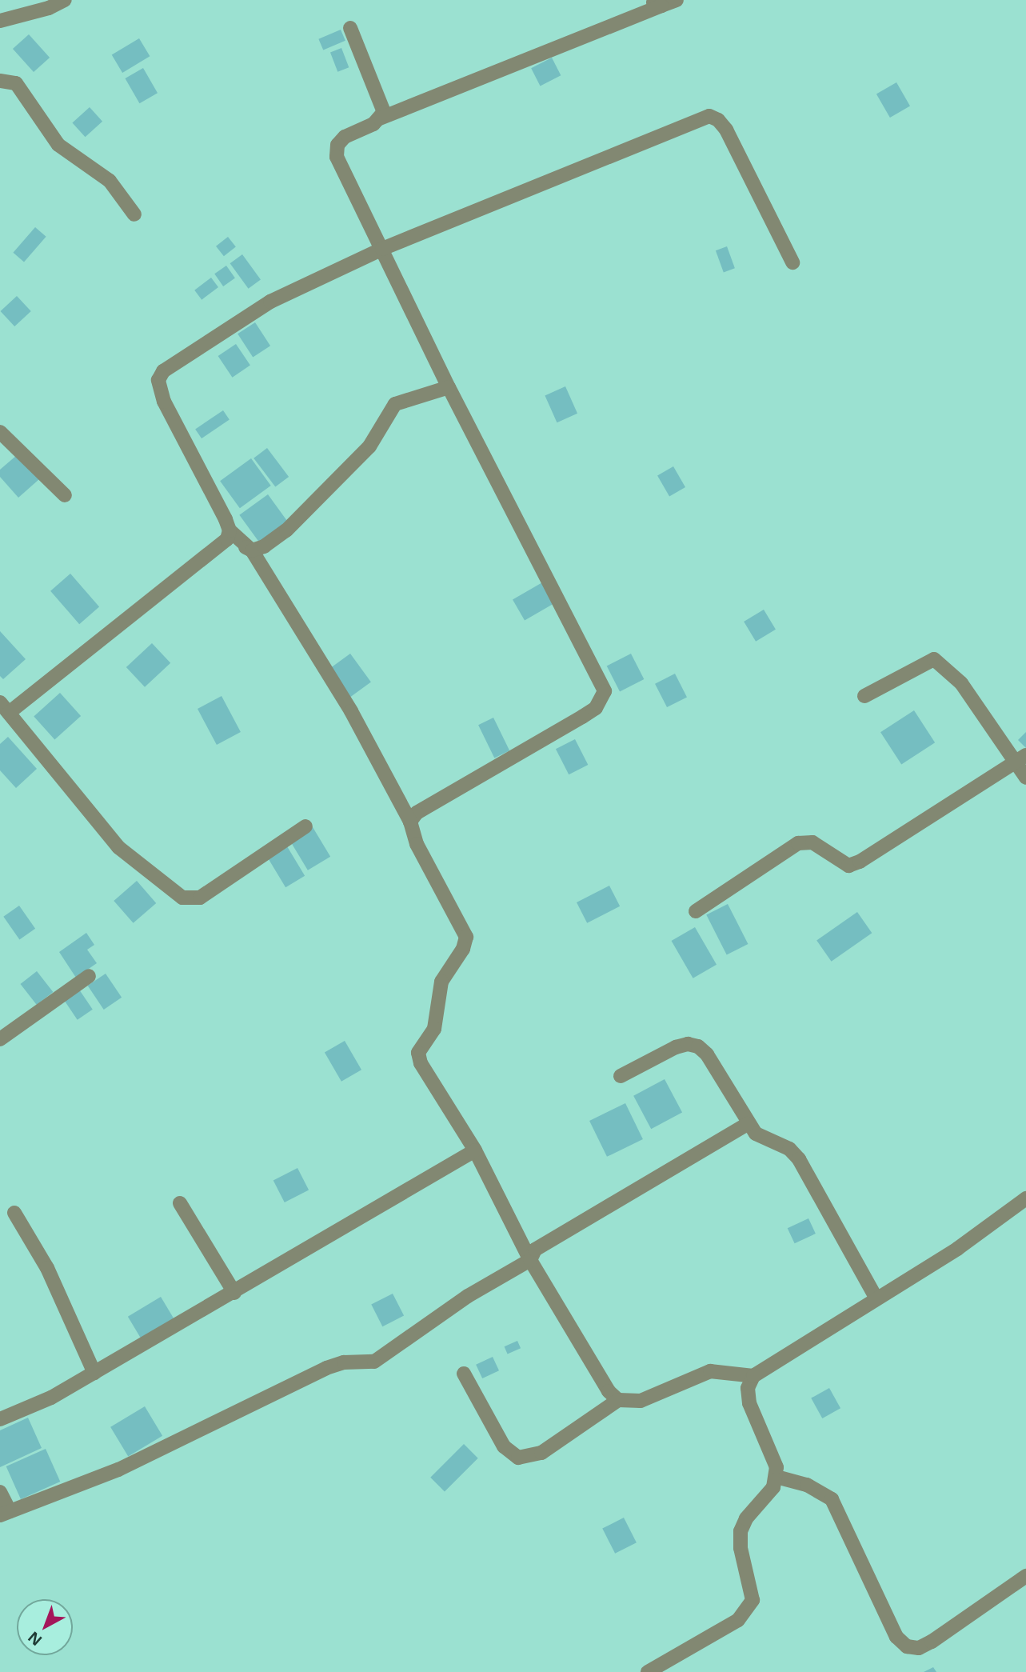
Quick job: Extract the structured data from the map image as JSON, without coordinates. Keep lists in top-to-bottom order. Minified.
{"north":"bottom left"}
